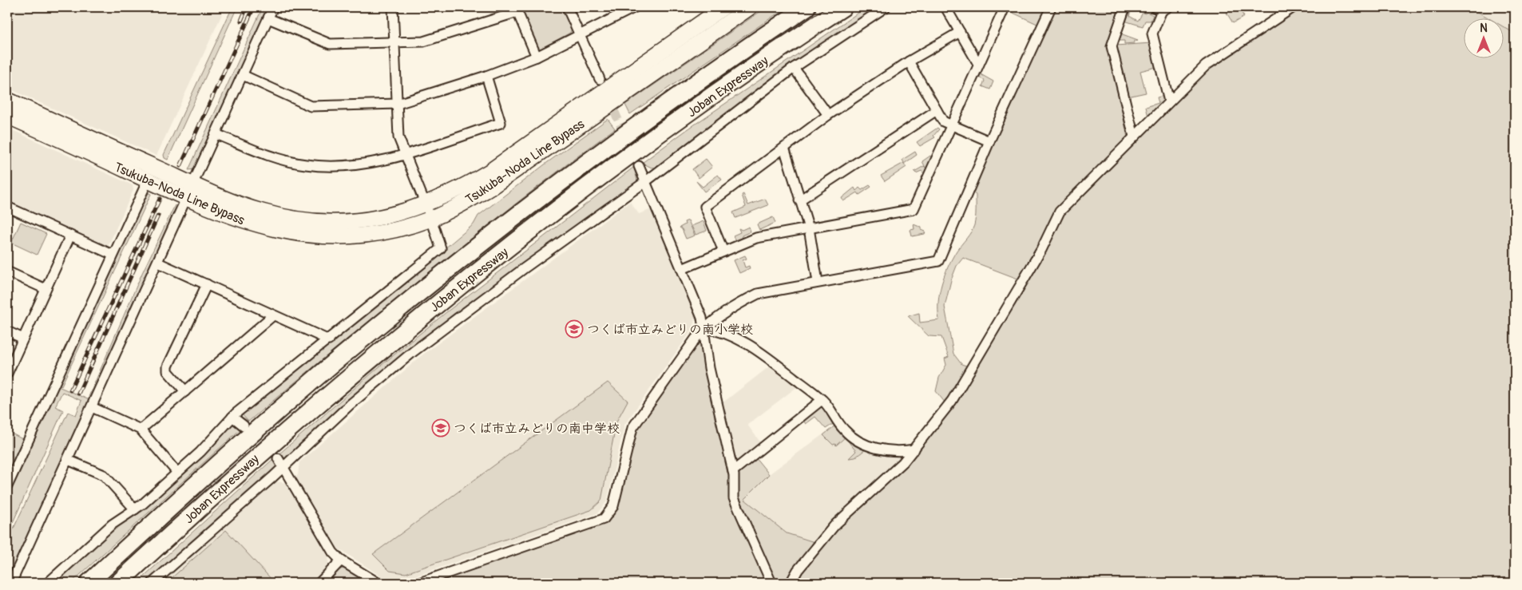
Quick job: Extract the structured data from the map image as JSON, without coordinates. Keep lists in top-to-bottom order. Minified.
{"streets":{"highway":["Joban Expressway"],"main road":["Tsukuba-Noda Line Bypass"]},"places":{"school or university":["つくば市立みどりの南小学校","つくば市立みどりの南中学校"]},"north":"top"}
